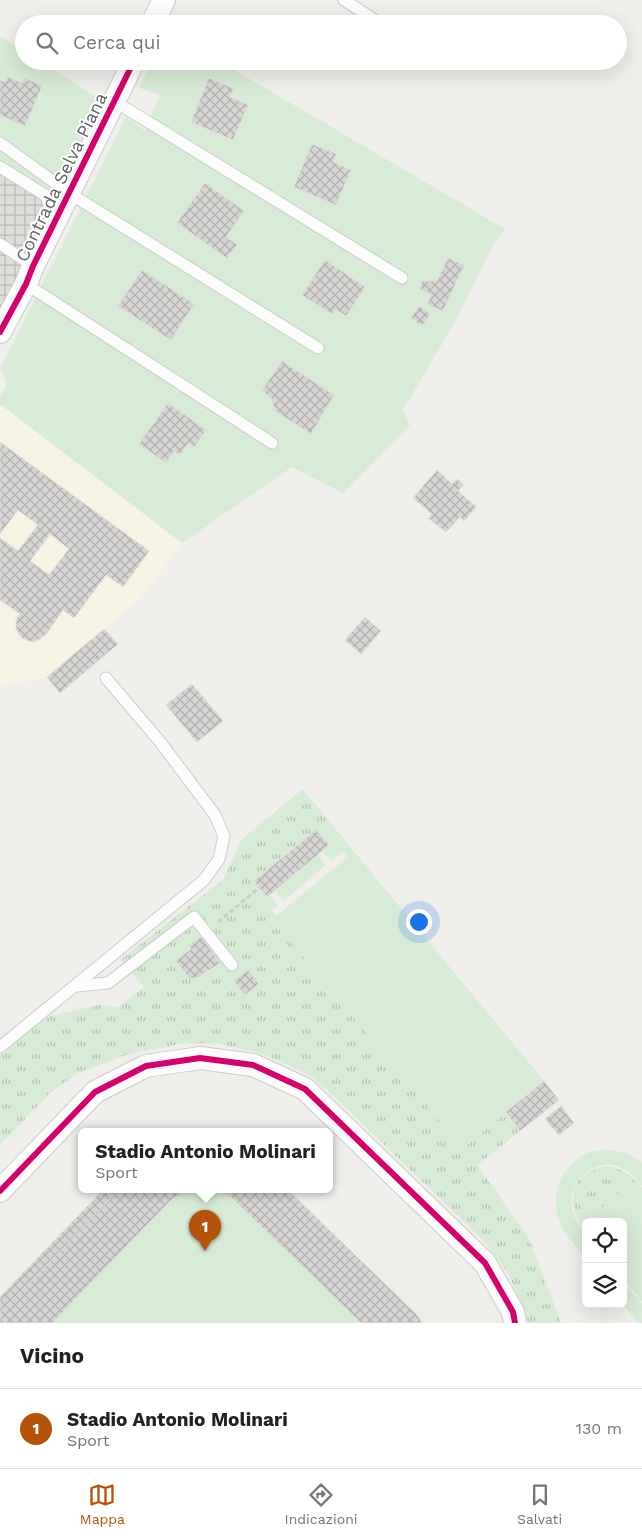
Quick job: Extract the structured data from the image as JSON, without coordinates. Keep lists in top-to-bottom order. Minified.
{"streets":{"street":["Contrada Selva Piana"]},"page":{"search":"Cerca qui","popup":["Stadio Antonio Molinari","Sport"],"pins":"1","heading":"Vicino","list":[{"mark":"1","name":"Stadio Antonio Molinari","note":"Sport","value":"130 m"}],"nav":["Mappa","Indicazioni","Salvati"]}}
